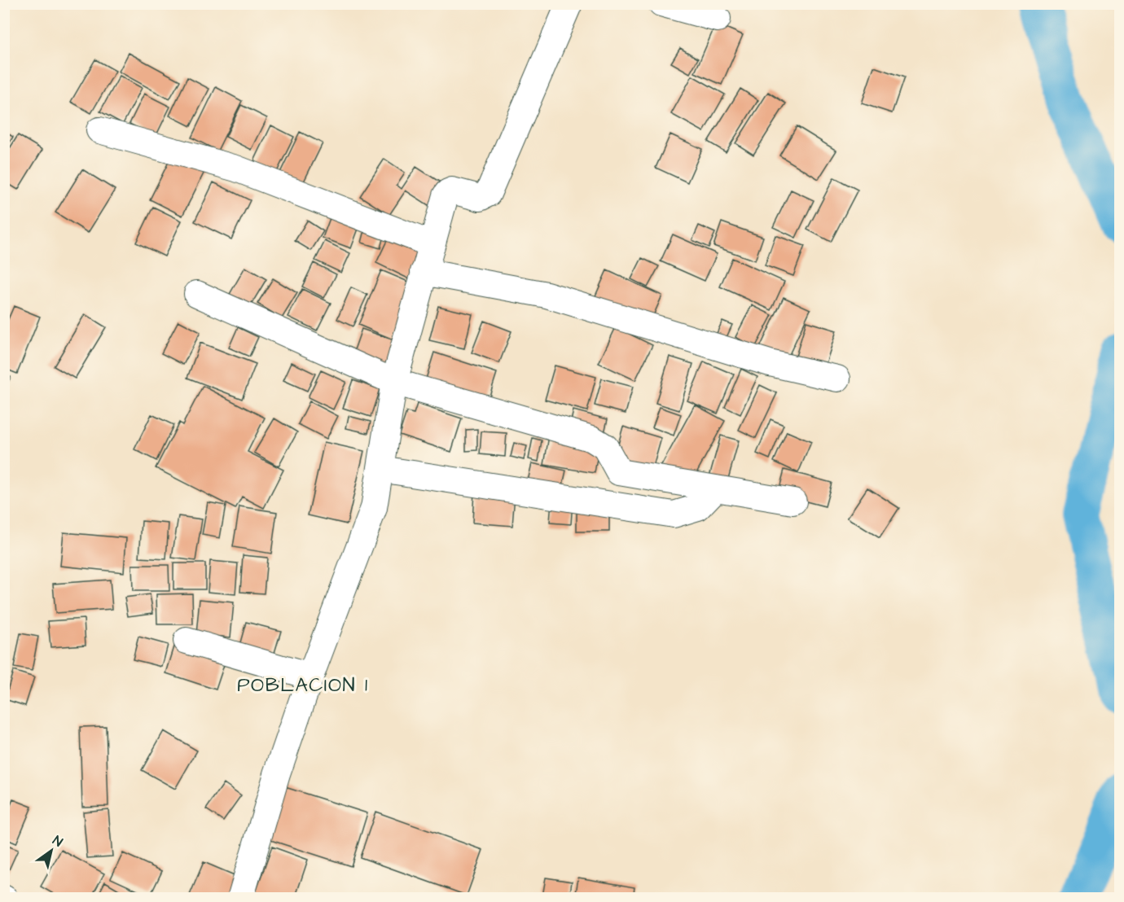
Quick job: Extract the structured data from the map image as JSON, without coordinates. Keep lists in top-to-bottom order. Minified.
{"districts":["POBLACION 1"],"north":"top right"}
